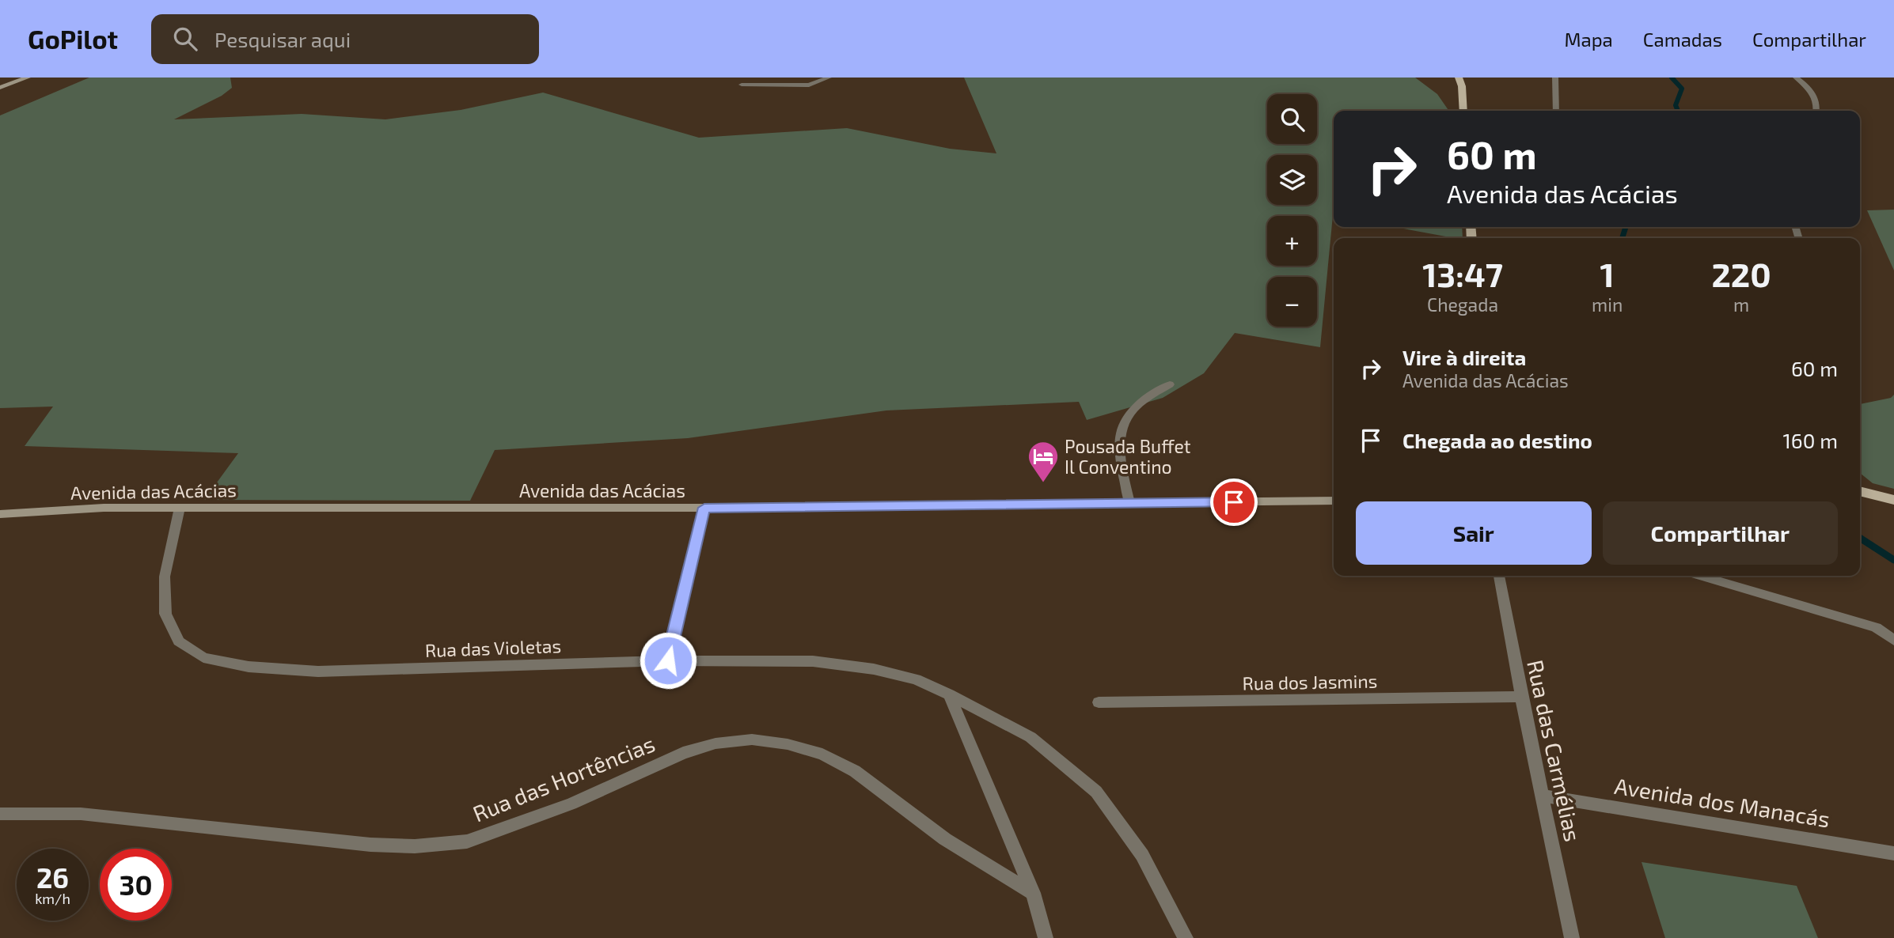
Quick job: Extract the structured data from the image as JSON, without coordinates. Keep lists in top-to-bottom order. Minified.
{"streets":{"street":["Avenida das Acácias","Rua das Violetas","Rua dos Jasmins","Rua das Carmélias","Rua das Hortências","Avenida dos Manacás"]},"crossings":[["Avenida das Acácias","Rua das Violetas"],["Rua dos Jasmins","Rua das Carmélias"],["Rua das Carmélias","Avenida dos Manacás"]],"places":{"hotel":["Pousada Buffet Il Conventino"]},"page":{"header":"GoPilot","search":"Pesquisar aqui","nav":["Mapa","Camadas","Compartilhar"],"map_buttons":["+","−"],"turn":["60 m","Avenida das Acácias"],"eta":["13:47","Chegada","1","min","220","m"],"list":[{"name":"Vire à direita","note":"Avenida das Acácias","value":"60 m"},{"name":"Chegada ao destino","value":"160 m"}],"buttons":["Sair","Compartilhar"],"speed":"26 km/h","limit":"30"}}
